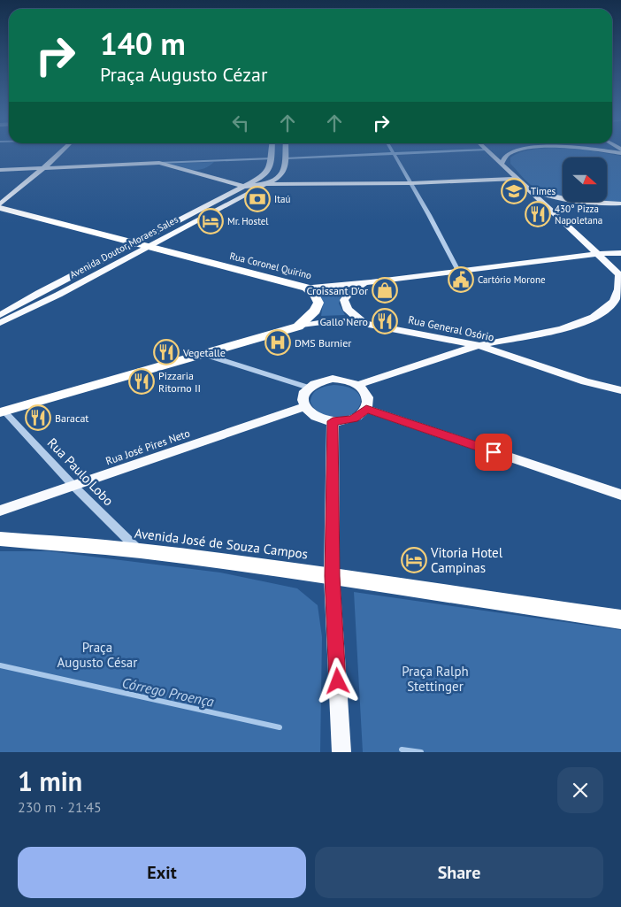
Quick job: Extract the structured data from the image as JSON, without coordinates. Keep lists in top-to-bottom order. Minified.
{"streets":{"highway":["Rua Coronel Quirino","Avenida José de Souza Campos"],"main road":["Avenida Doutor Moraes Sales","Rua General Osório","Rua José Pires Neto"],"street":["Rua Paulo Lobo"]},"crossings":[["Avenida Doutor Moraes Sales","Rua Coronel Quirino"],["Rua José Pires Neto","Rua Paulo Lobo"],["Rua Paulo Lobo","Avenida José de Souza Campos"]],"water":["Córrego Proença"],"parks":["Praça Augusto César","Praça Ralph Stettinger"],"places":{"school or university":["Times"],"bank":["Itaú"],"restaurant":["430° Pizza Napoletana","Gallo Nero","Vegetalle","Pizzaria Ritorno II","Baracat"],"hotel":["Mr. Hostel","Vitoria Hotel Campinas"],"public building":["Cartório Morone"],"shop":["Croissant D'or"],"hospital":["DMS Burnier"]},"north":"right","page":{"turn":["140 m","Praça Augusto Cézar"],"heading":["1 min","230 m · 21:45"],"buttons":["Exit","Share"]}}
